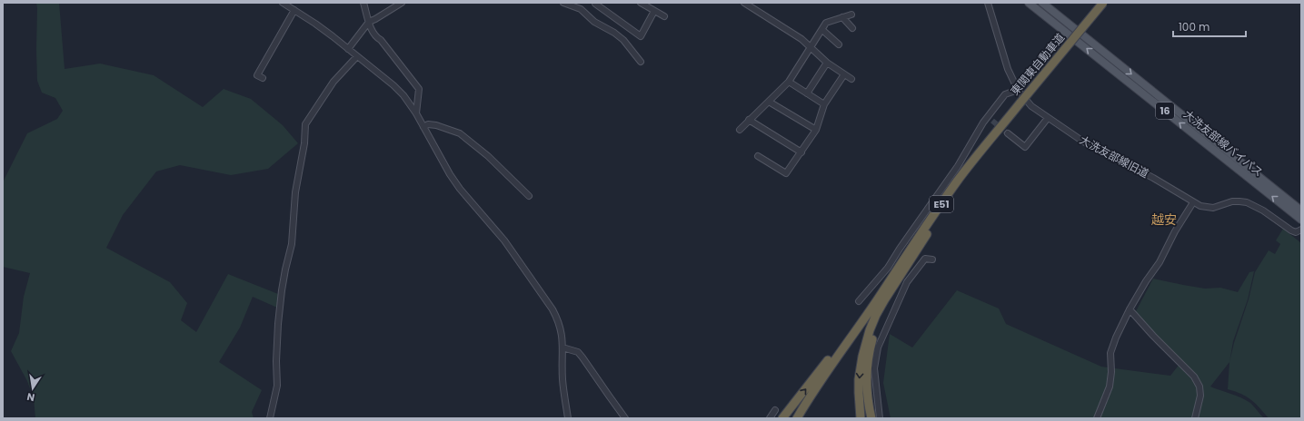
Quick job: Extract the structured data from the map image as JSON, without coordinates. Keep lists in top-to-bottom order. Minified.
{"streets":{"highway":["東関東自動車道","E51"],"main road":["16","大洗友部線バイパス"],"street":["大洗友部線旧道"]},"districts":["越安"],"scale_bar":"100 m","north":"bottom"}
